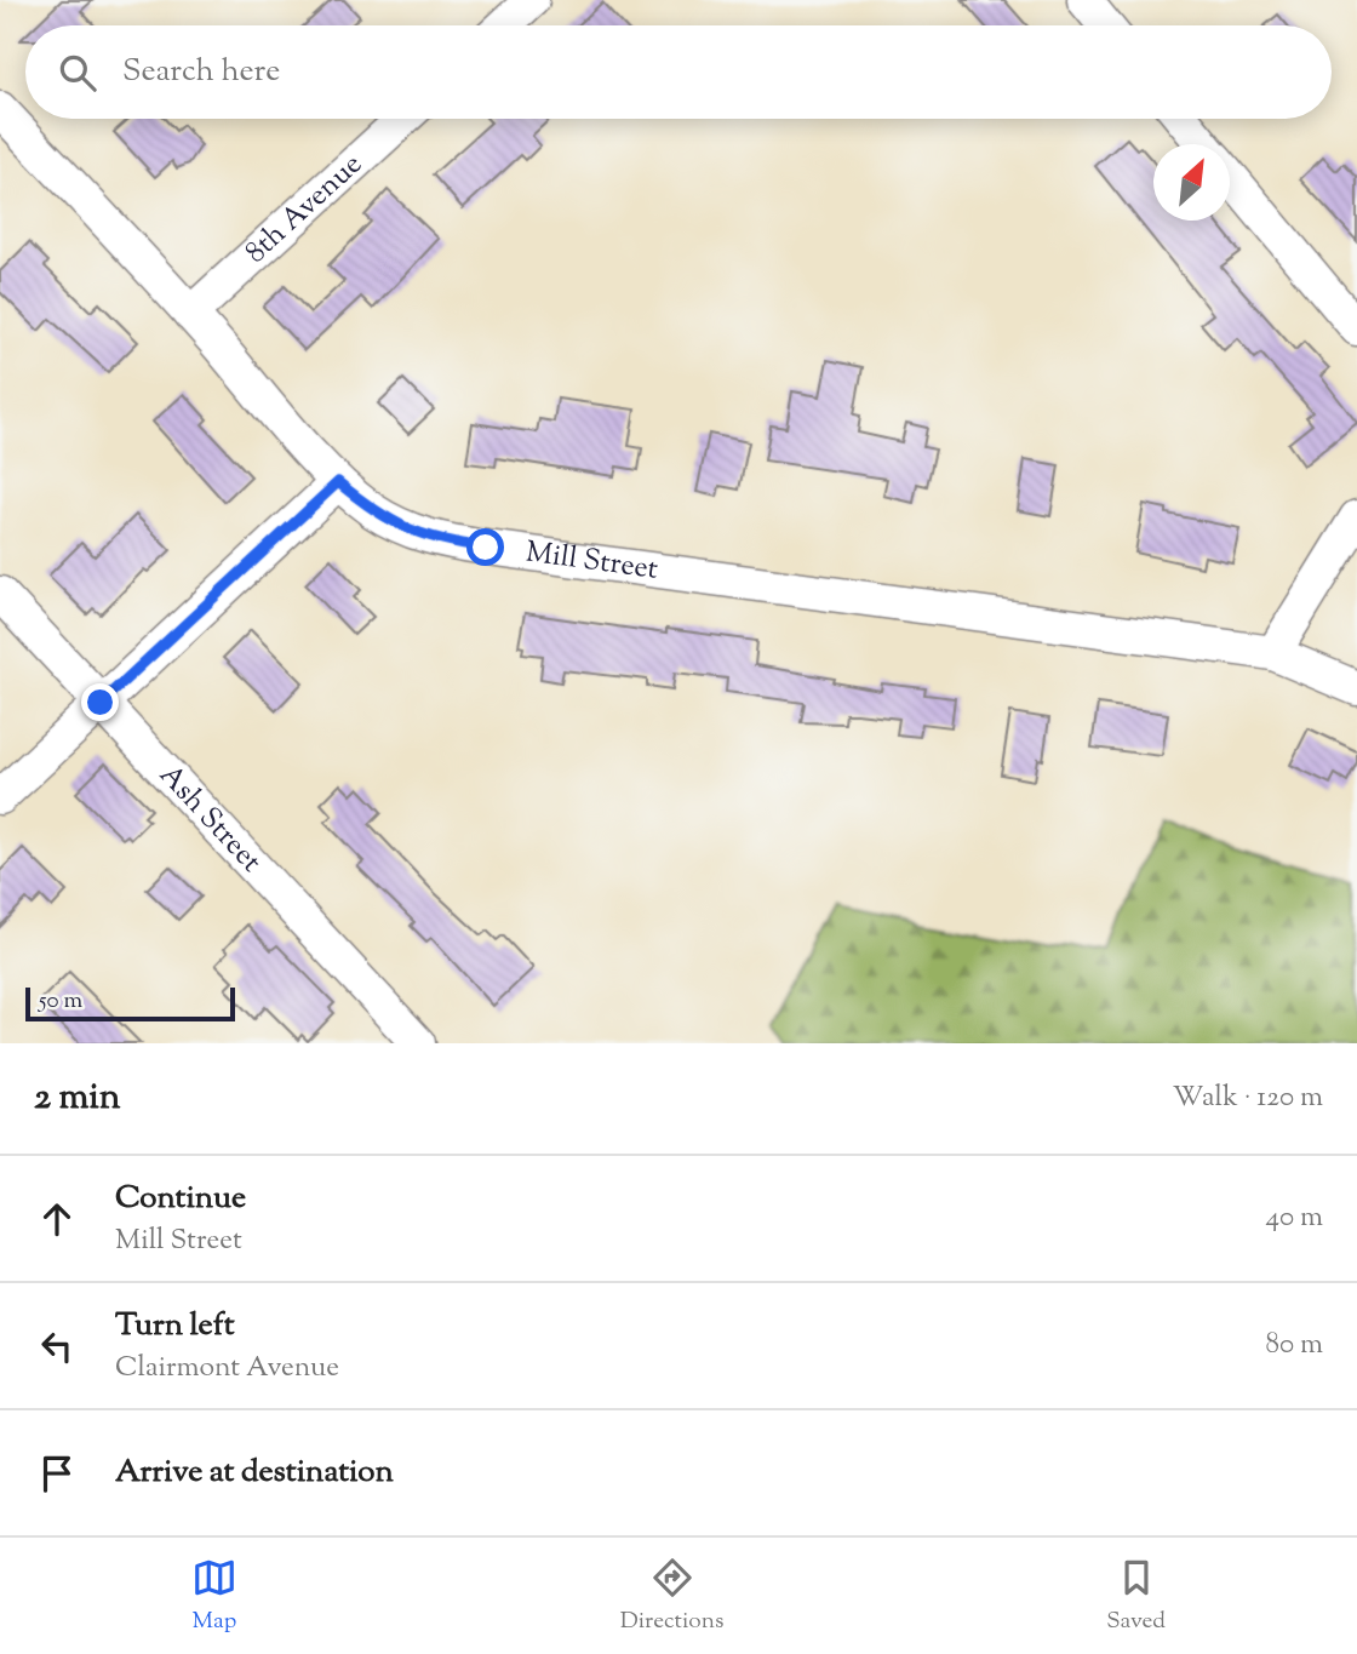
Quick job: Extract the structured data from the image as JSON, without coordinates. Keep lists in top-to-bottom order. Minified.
{"streets":{"street":["8th Avenue","Mill Street","Ash Street"]},"crossings":[["8th Avenue","Mill Street"]],"scale_bar":"50 m","north":"top right","page":{"search":"Search here","scale":"50 m","heading":["2 min","Walk · 120 m"],"list":[["Continue","Mill Street","40 m"],["Turn left","Clairmont Avenue","80 m"],"Arrive at destination"],"nav":["Map","Directions","Saved"]}}
